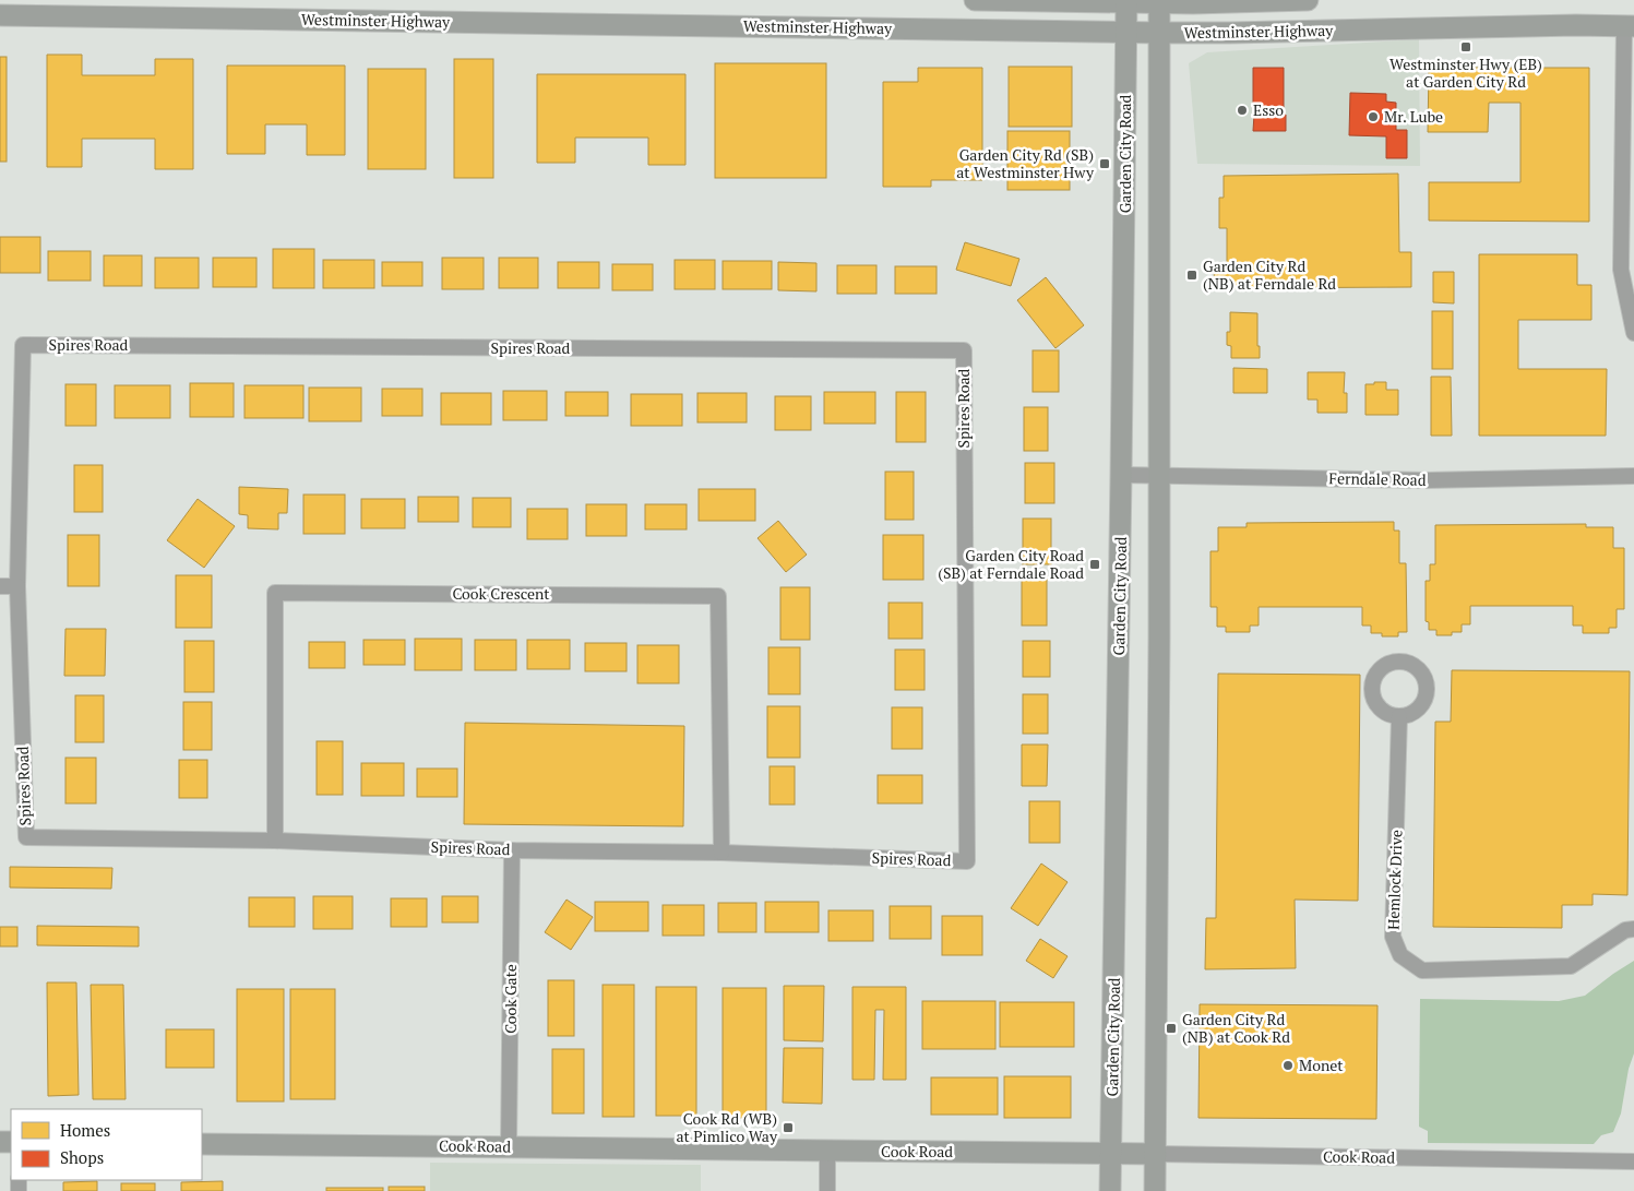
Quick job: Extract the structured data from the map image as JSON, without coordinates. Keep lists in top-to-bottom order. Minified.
{"streets":{"main road":["Westminster Highway","Garden City Road","Cook Road"],"street":["Spires Road","Ferndale Road","Cook Crescent","Hemlock Drive","Cook Gate"]},"crossings":[["Westminster Highway","Garden City Road"],["Garden City Road","Ferndale Road"],["Garden City Road","Cook Road"],["Spires Road","Cook Crescent"],["Spires Road","Cook Gate"],["Cook Gate","Cook Road"]],"places":{"transit":["Westminster Hwy (EB) at Garden City Rd","Garden City Rd (SB) at Westminster Hwy","Garden City Rd (NB) at Ferndale Rd","Garden City Road (SB) at Ferndale Road","Garden City Rd (NB) at Cook Rd","Cook Rd (WB) at Pimlico Way"],"other":["Esso","Mr. Lube","Monet"]},"legend":["Homes","Shops"]}
